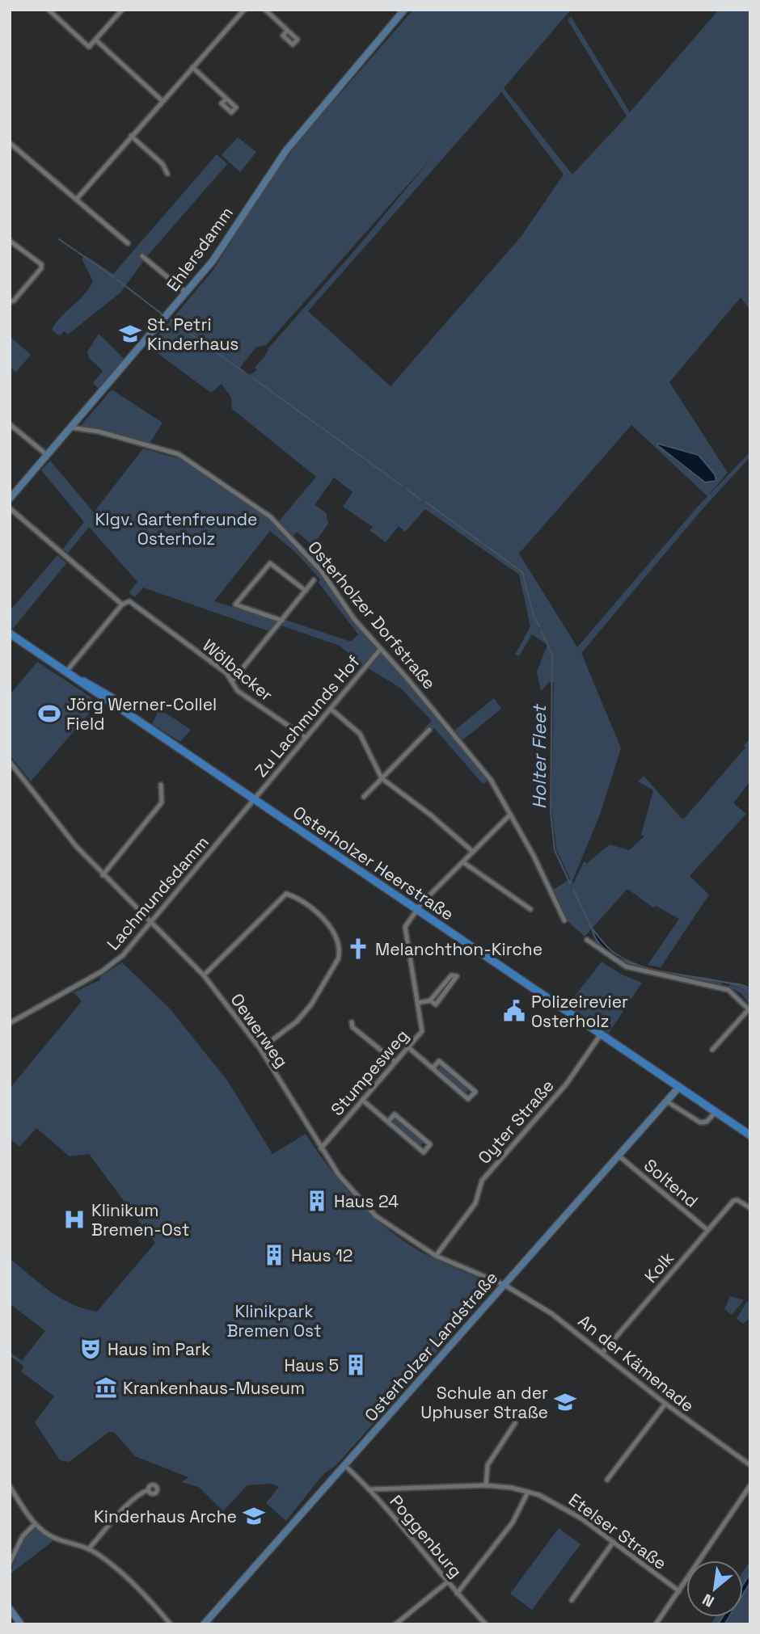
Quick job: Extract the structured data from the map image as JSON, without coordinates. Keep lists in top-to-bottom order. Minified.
{"streets":{"main road":["Ehlersdamm","Osterholzer Heerstraße","Osterholzer Landstraße"],"street":["Osterholzer Dorfstraße","Wölbacker","Zu Lachmunds Hof","Lachmundsdamm","Oewerweg","Stumpesweg","Oyter Straße","Soltend","Kolk","An der Kämenade","Etelser Straße","Poggenburg"]},"crossings":[["Ehlersdamm","Osterholzer Dorfstraße"],["Osterholzer Dorfstraße","Zu Lachmunds Hof"],["Osterholzer Dorfstraße","Stumpesweg"],["Wölbacker","Zu Lachmunds Hof"],["Zu Lachmunds Hof","Osterholzer Heerstraße"],["Zu Lachmunds Hof","Lachmundsdamm"],["Osterholzer Heerstraße","Lachmundsdamm"],["Osterholzer Heerstraße","Stumpesweg"],["Osterholzer Heerstraße","Oyter Straße"],["Osterholzer Heerstraße","Osterholzer Landstraße"],["Lachmundsdamm","Oewerweg"],["Oewerweg","Stumpesweg"],["Oewerweg","Oyter Straße"],["Oewerweg","Osterholzer Landstraße"],["Oewerweg","An der Kämenade"],["Soltend","Kolk"],["Soltend","Osterholzer Landstraße"],["Kolk","An der Kämenade"],["Osterholzer Landstraße","An der Kämenade"],["Osterholzer Landstraße","Poggenburg"],["Etelser Straße","Poggenburg"]],"water":["Holter Fleet"],"parks":["Klgv. Gartenfreunde Osterholz","Klinikpark Bremen Ost"],"places":{"school or university":["St. Petri Kinderhaus","Schule an der Uphuser Straße","Kinderhaus Arche"],"sports":["Jörg Werner-Collel Field"],"church":["Melanchthon-Kirche"],"public building":["Polizeirevier Osterholz"],"building":["Haus 24","Haus 12","Haus 5"],"hospital":["Klinikum Bremen-Ost"],"theatre":["Haus im Park"],"museum":["Krankenhaus-Museum"]},"north":"bottom left"}
